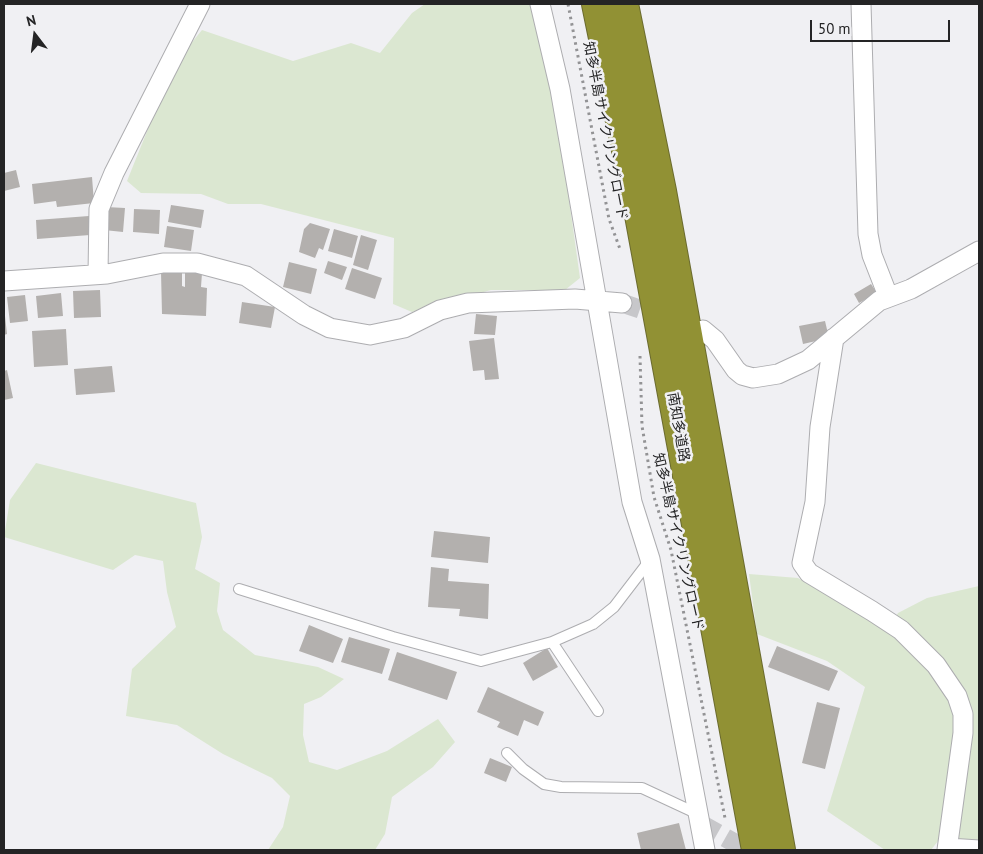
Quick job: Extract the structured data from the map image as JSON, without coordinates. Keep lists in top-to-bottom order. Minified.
{"streets":{"highway":["南知多道路"],"path":["知多半島サイクリングロード"]},"scale_bar":"50 m","north":"top"}
